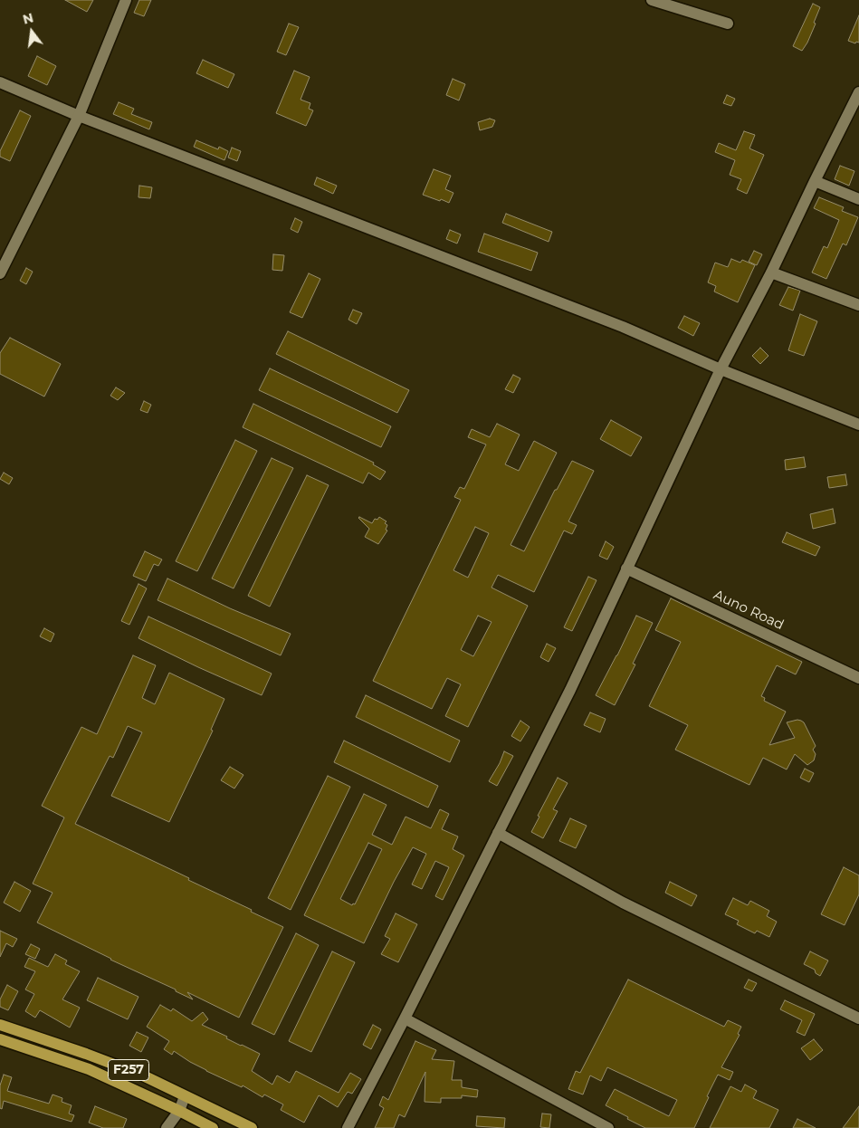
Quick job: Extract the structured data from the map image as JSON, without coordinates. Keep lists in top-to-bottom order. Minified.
{"streets":{"main road":["F257"],"street":["Auno Road"]},"north":"top"}
